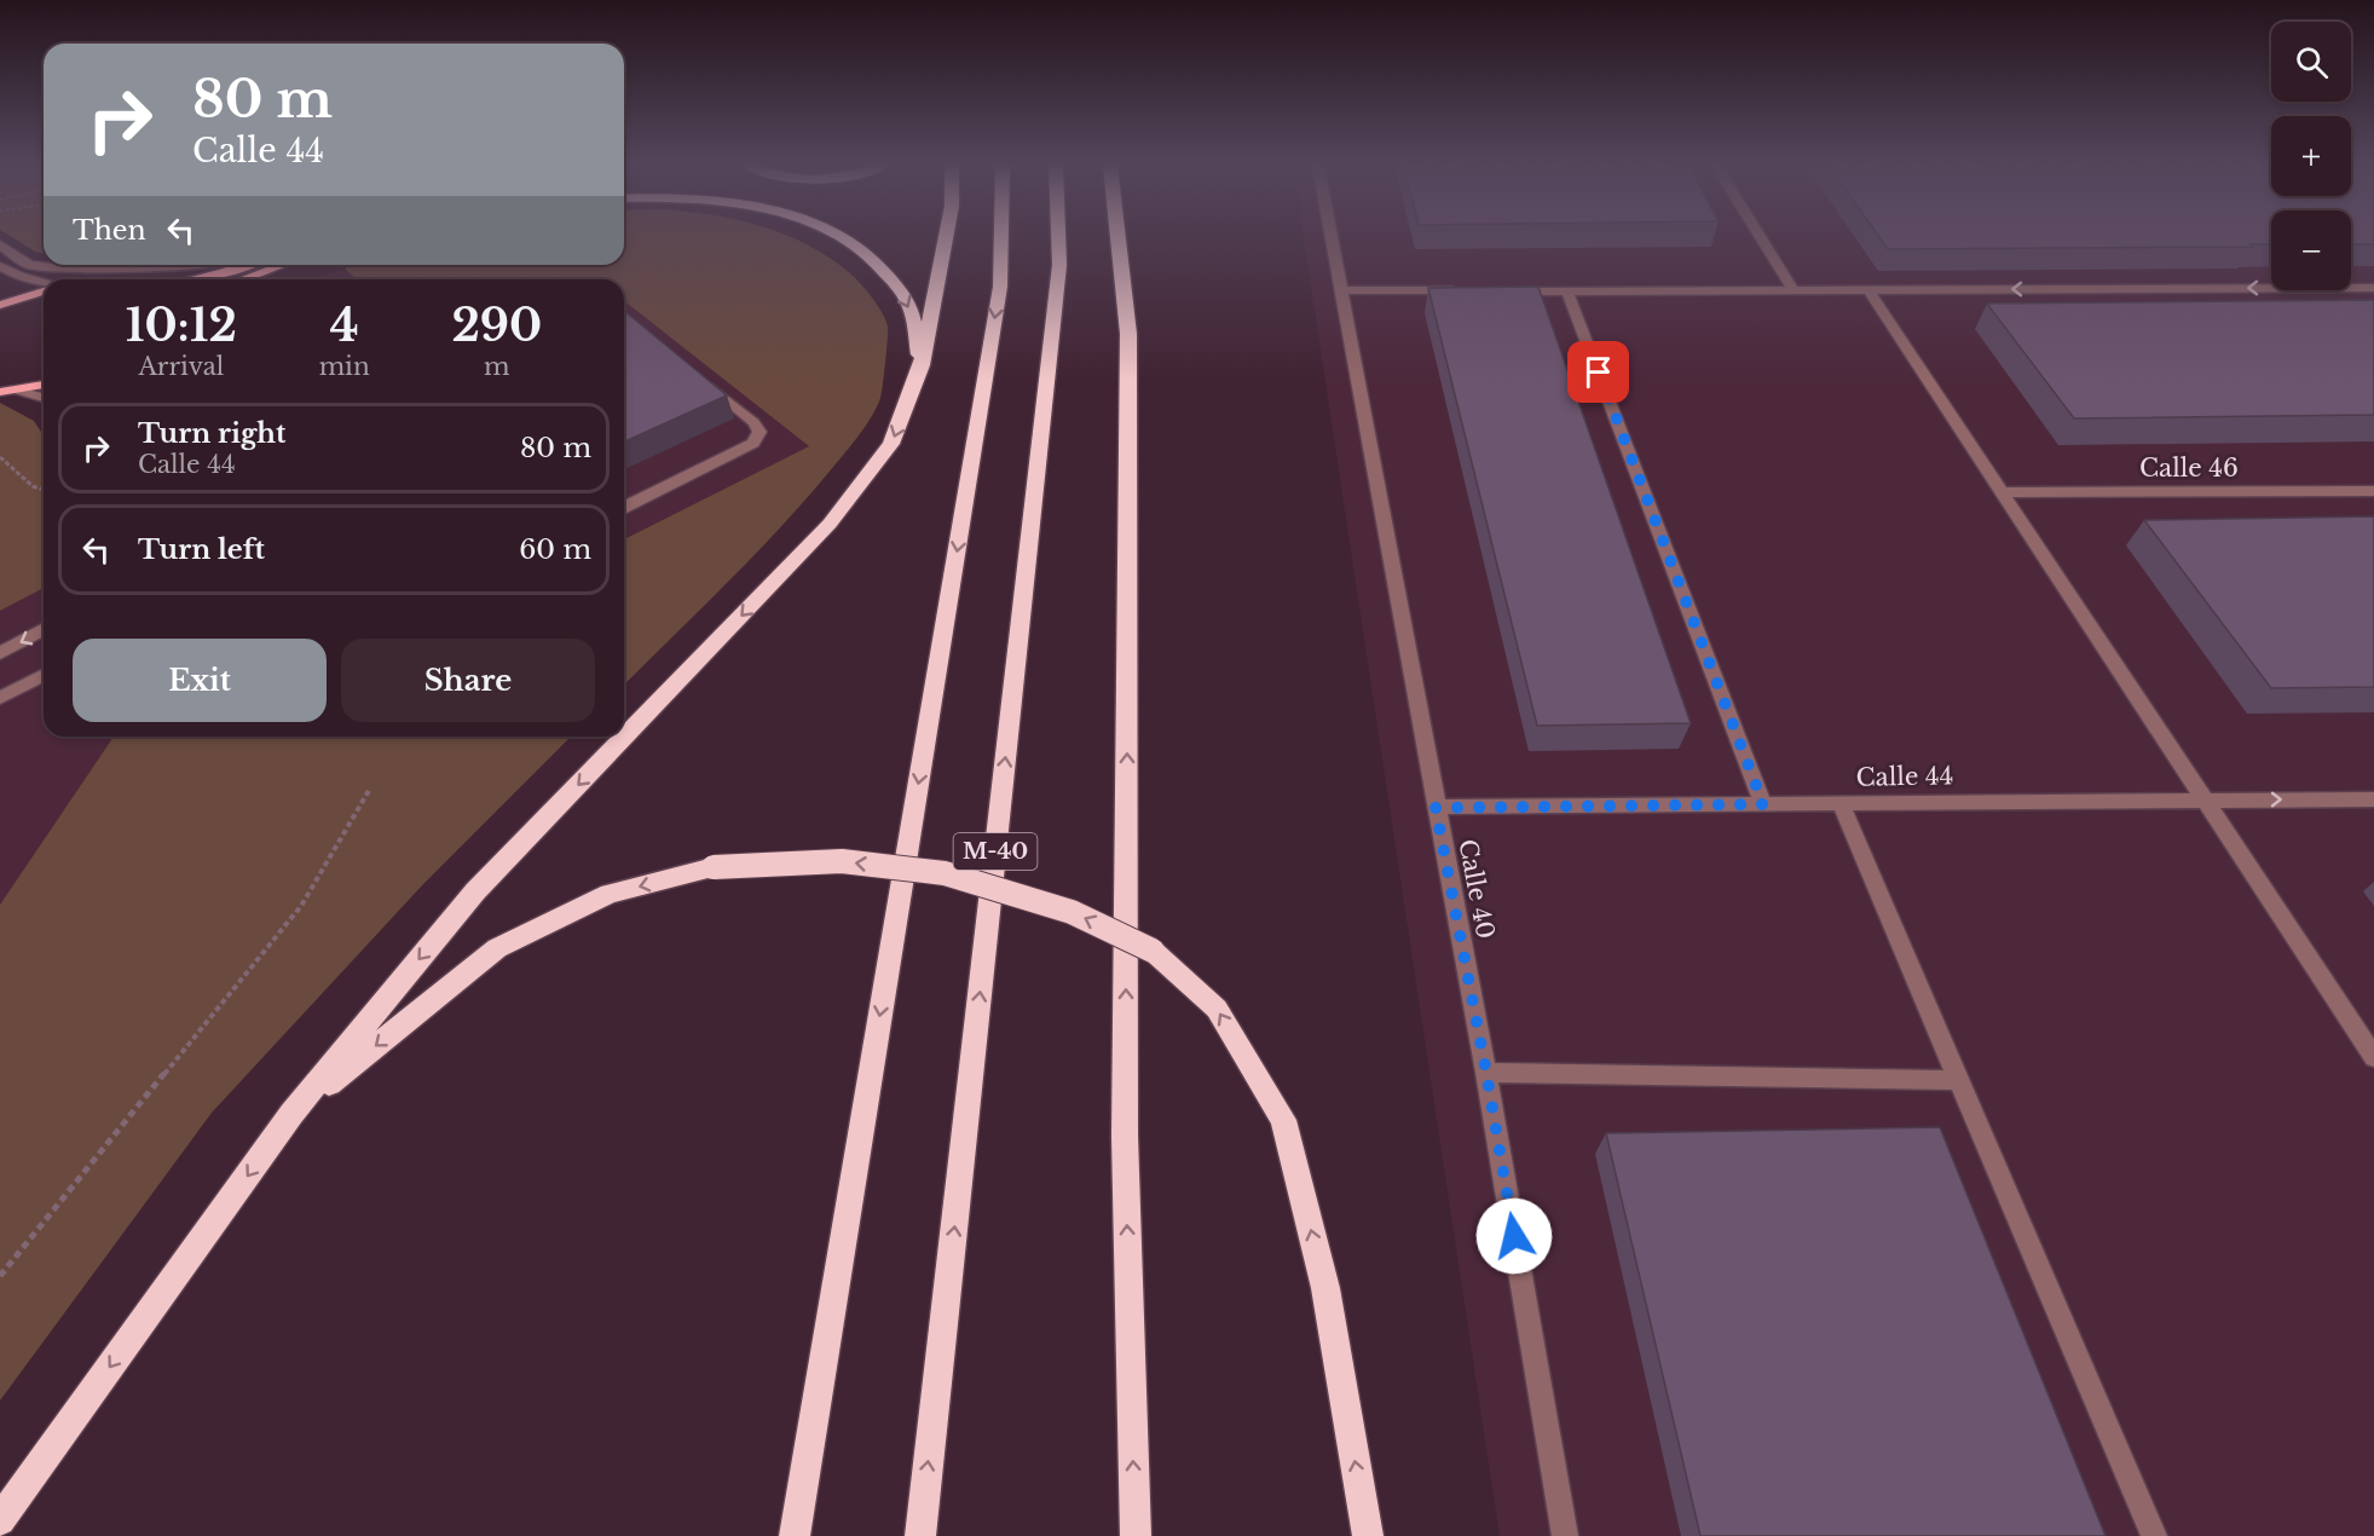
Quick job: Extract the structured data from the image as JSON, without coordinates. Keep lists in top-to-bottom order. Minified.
{"streets":{"highway":["M-40"],"street":["Calle 46","Calle 44","Calle 40"]},"crossings":[["Calle 44","Calle 40"]],"page":{"map_buttons":["+","−"],"turn":["80 m","Calle 44"],"then":"Then","eta":["10:12","Arrival","4","min","290","m"],"list":[{"name":"Turn right","note":"Calle 44","value":"80 m"},{"name":"Turn left","value":"60 m"}],"buttons":["Exit","Share"]}}
